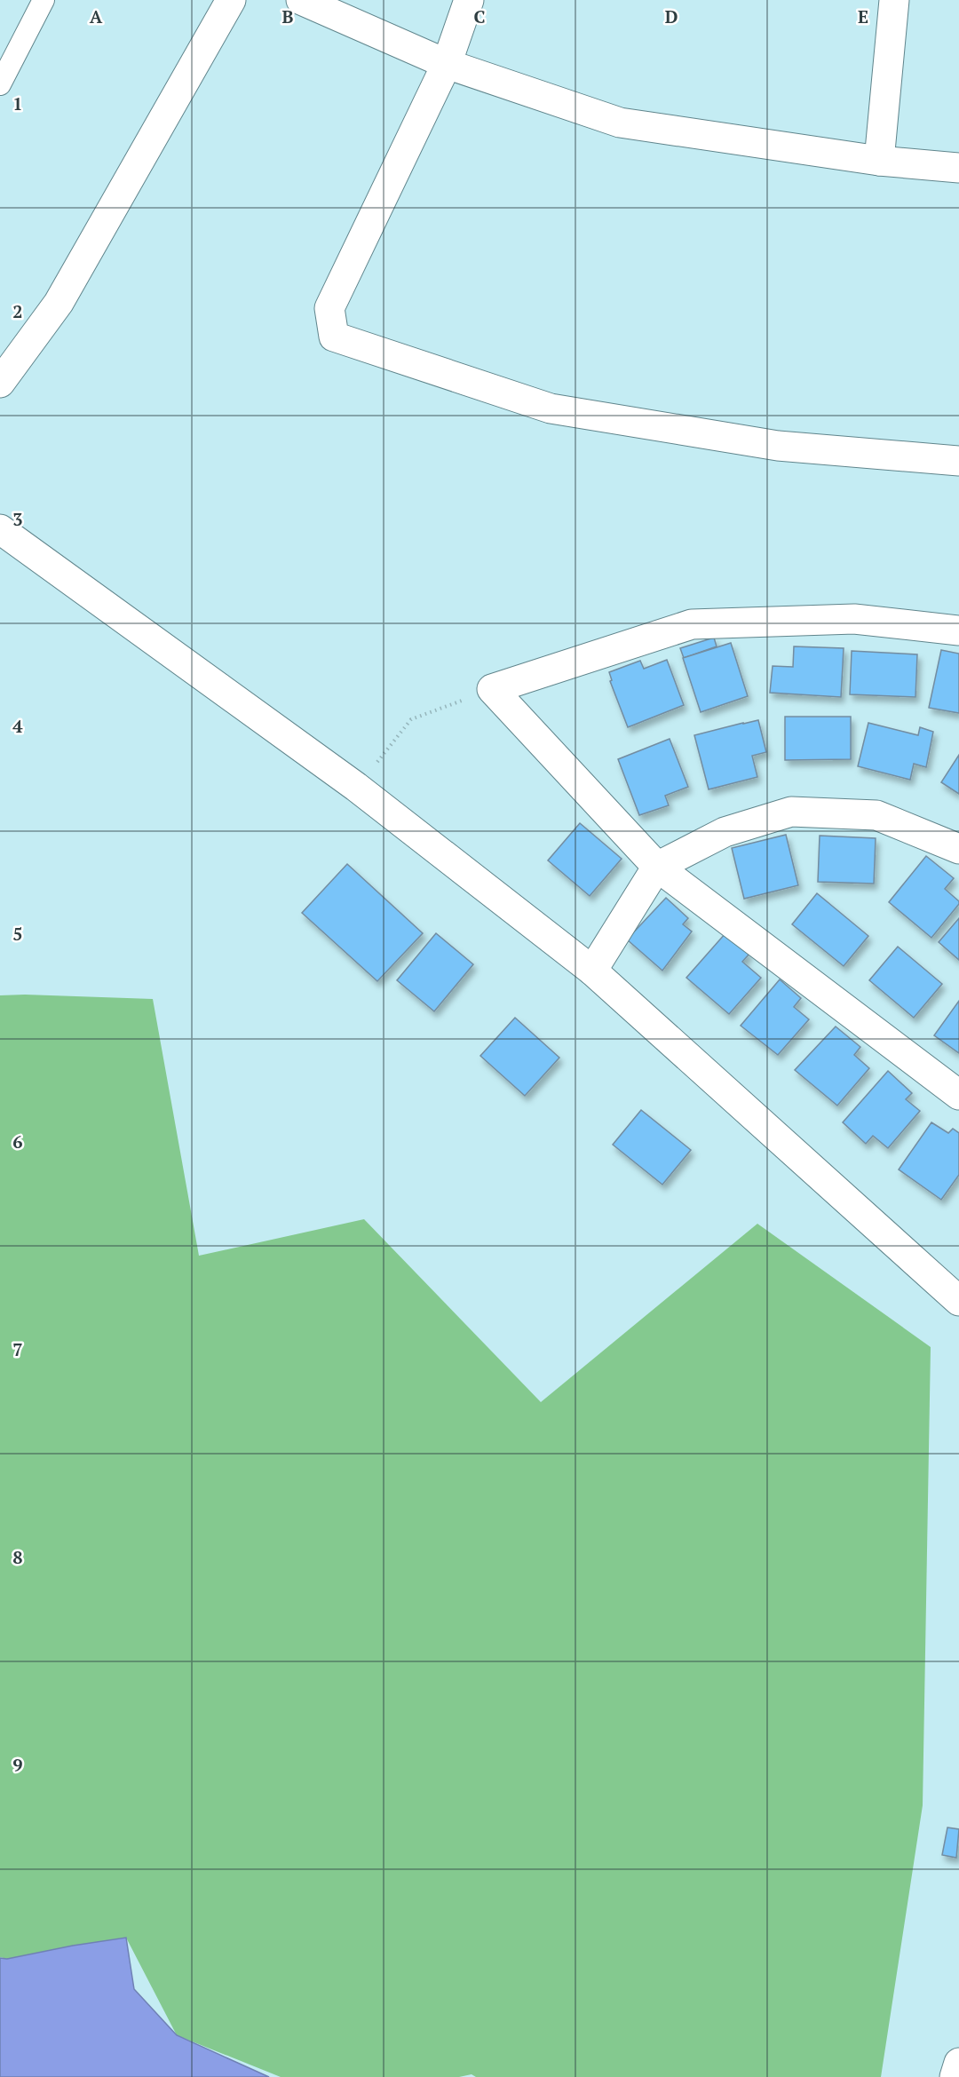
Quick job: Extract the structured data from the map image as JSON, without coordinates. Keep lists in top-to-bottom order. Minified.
{"grid":{"columns":["A","B","C","D","E"],"rows":["1","2","3","4","5","6","7","8","9"]}}
